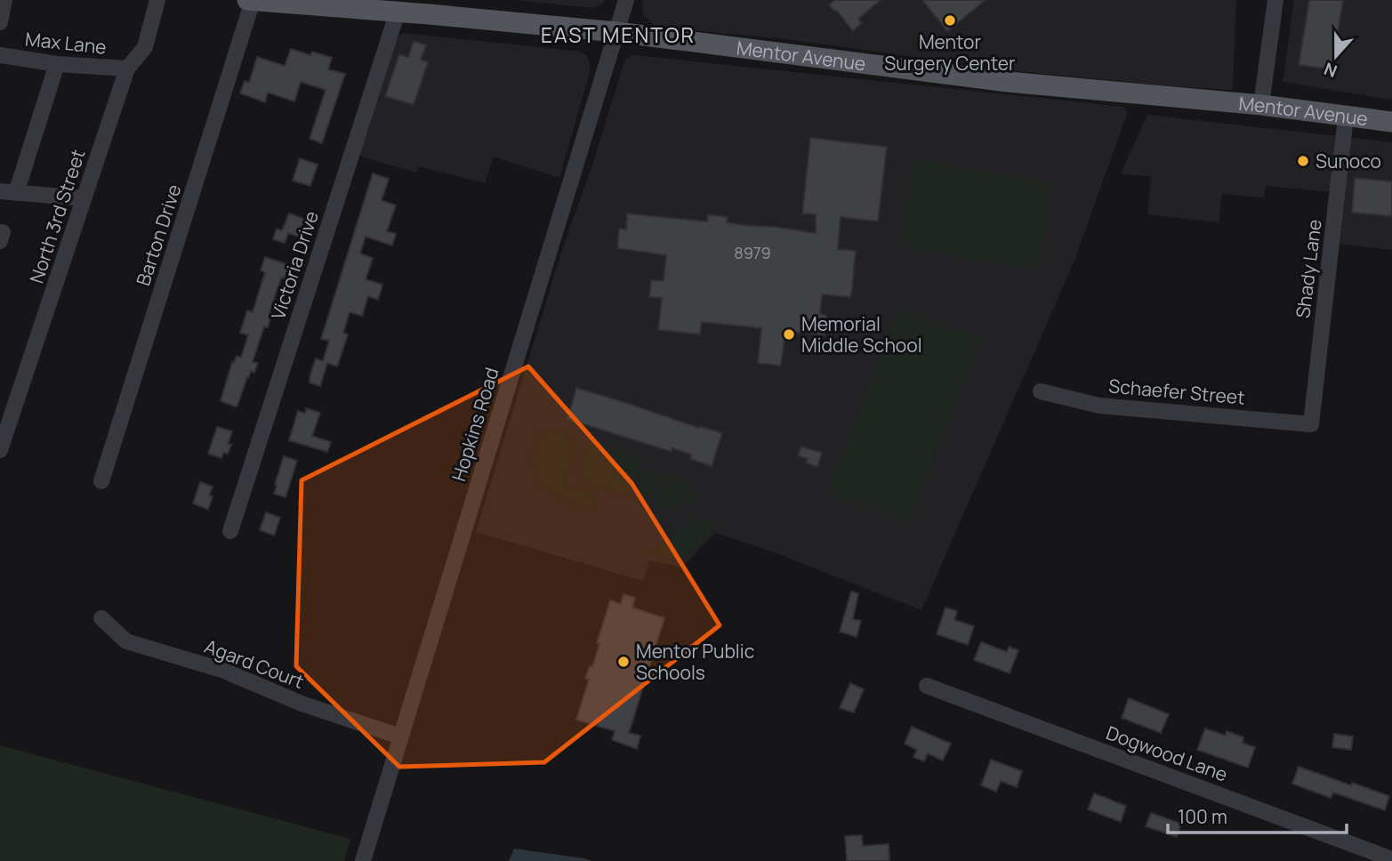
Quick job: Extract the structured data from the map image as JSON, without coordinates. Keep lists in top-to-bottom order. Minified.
{"streets":{"main road":["Mentor Avenue"],"street":["Max Lane","North 3rd Street","Barton Drive","Victoria Drive","Shady Lane","Schaefer Street","Hopkins Road","Agard Court","Dogwood Lane"]},"crossings":[["Max Lane","North 3rd Street"],["Mentor Avenue","Barton Drive"],["Mentor Avenue","Victoria Drive"],["Mentor Avenue","Shady Lane"],["Mentor Avenue","Hopkins Road"],["Shady Lane","Schaefer Street"],["Hopkins Road","Agard Court"]],"districts":["EAST MENTOR"],"places":["Mentor Surgery Center","Sunoco","Memorial Middle School","Mentor Public Schools"],"house_numbers":["8979"],"scale_bar":"100 m","north":"bottom"}
